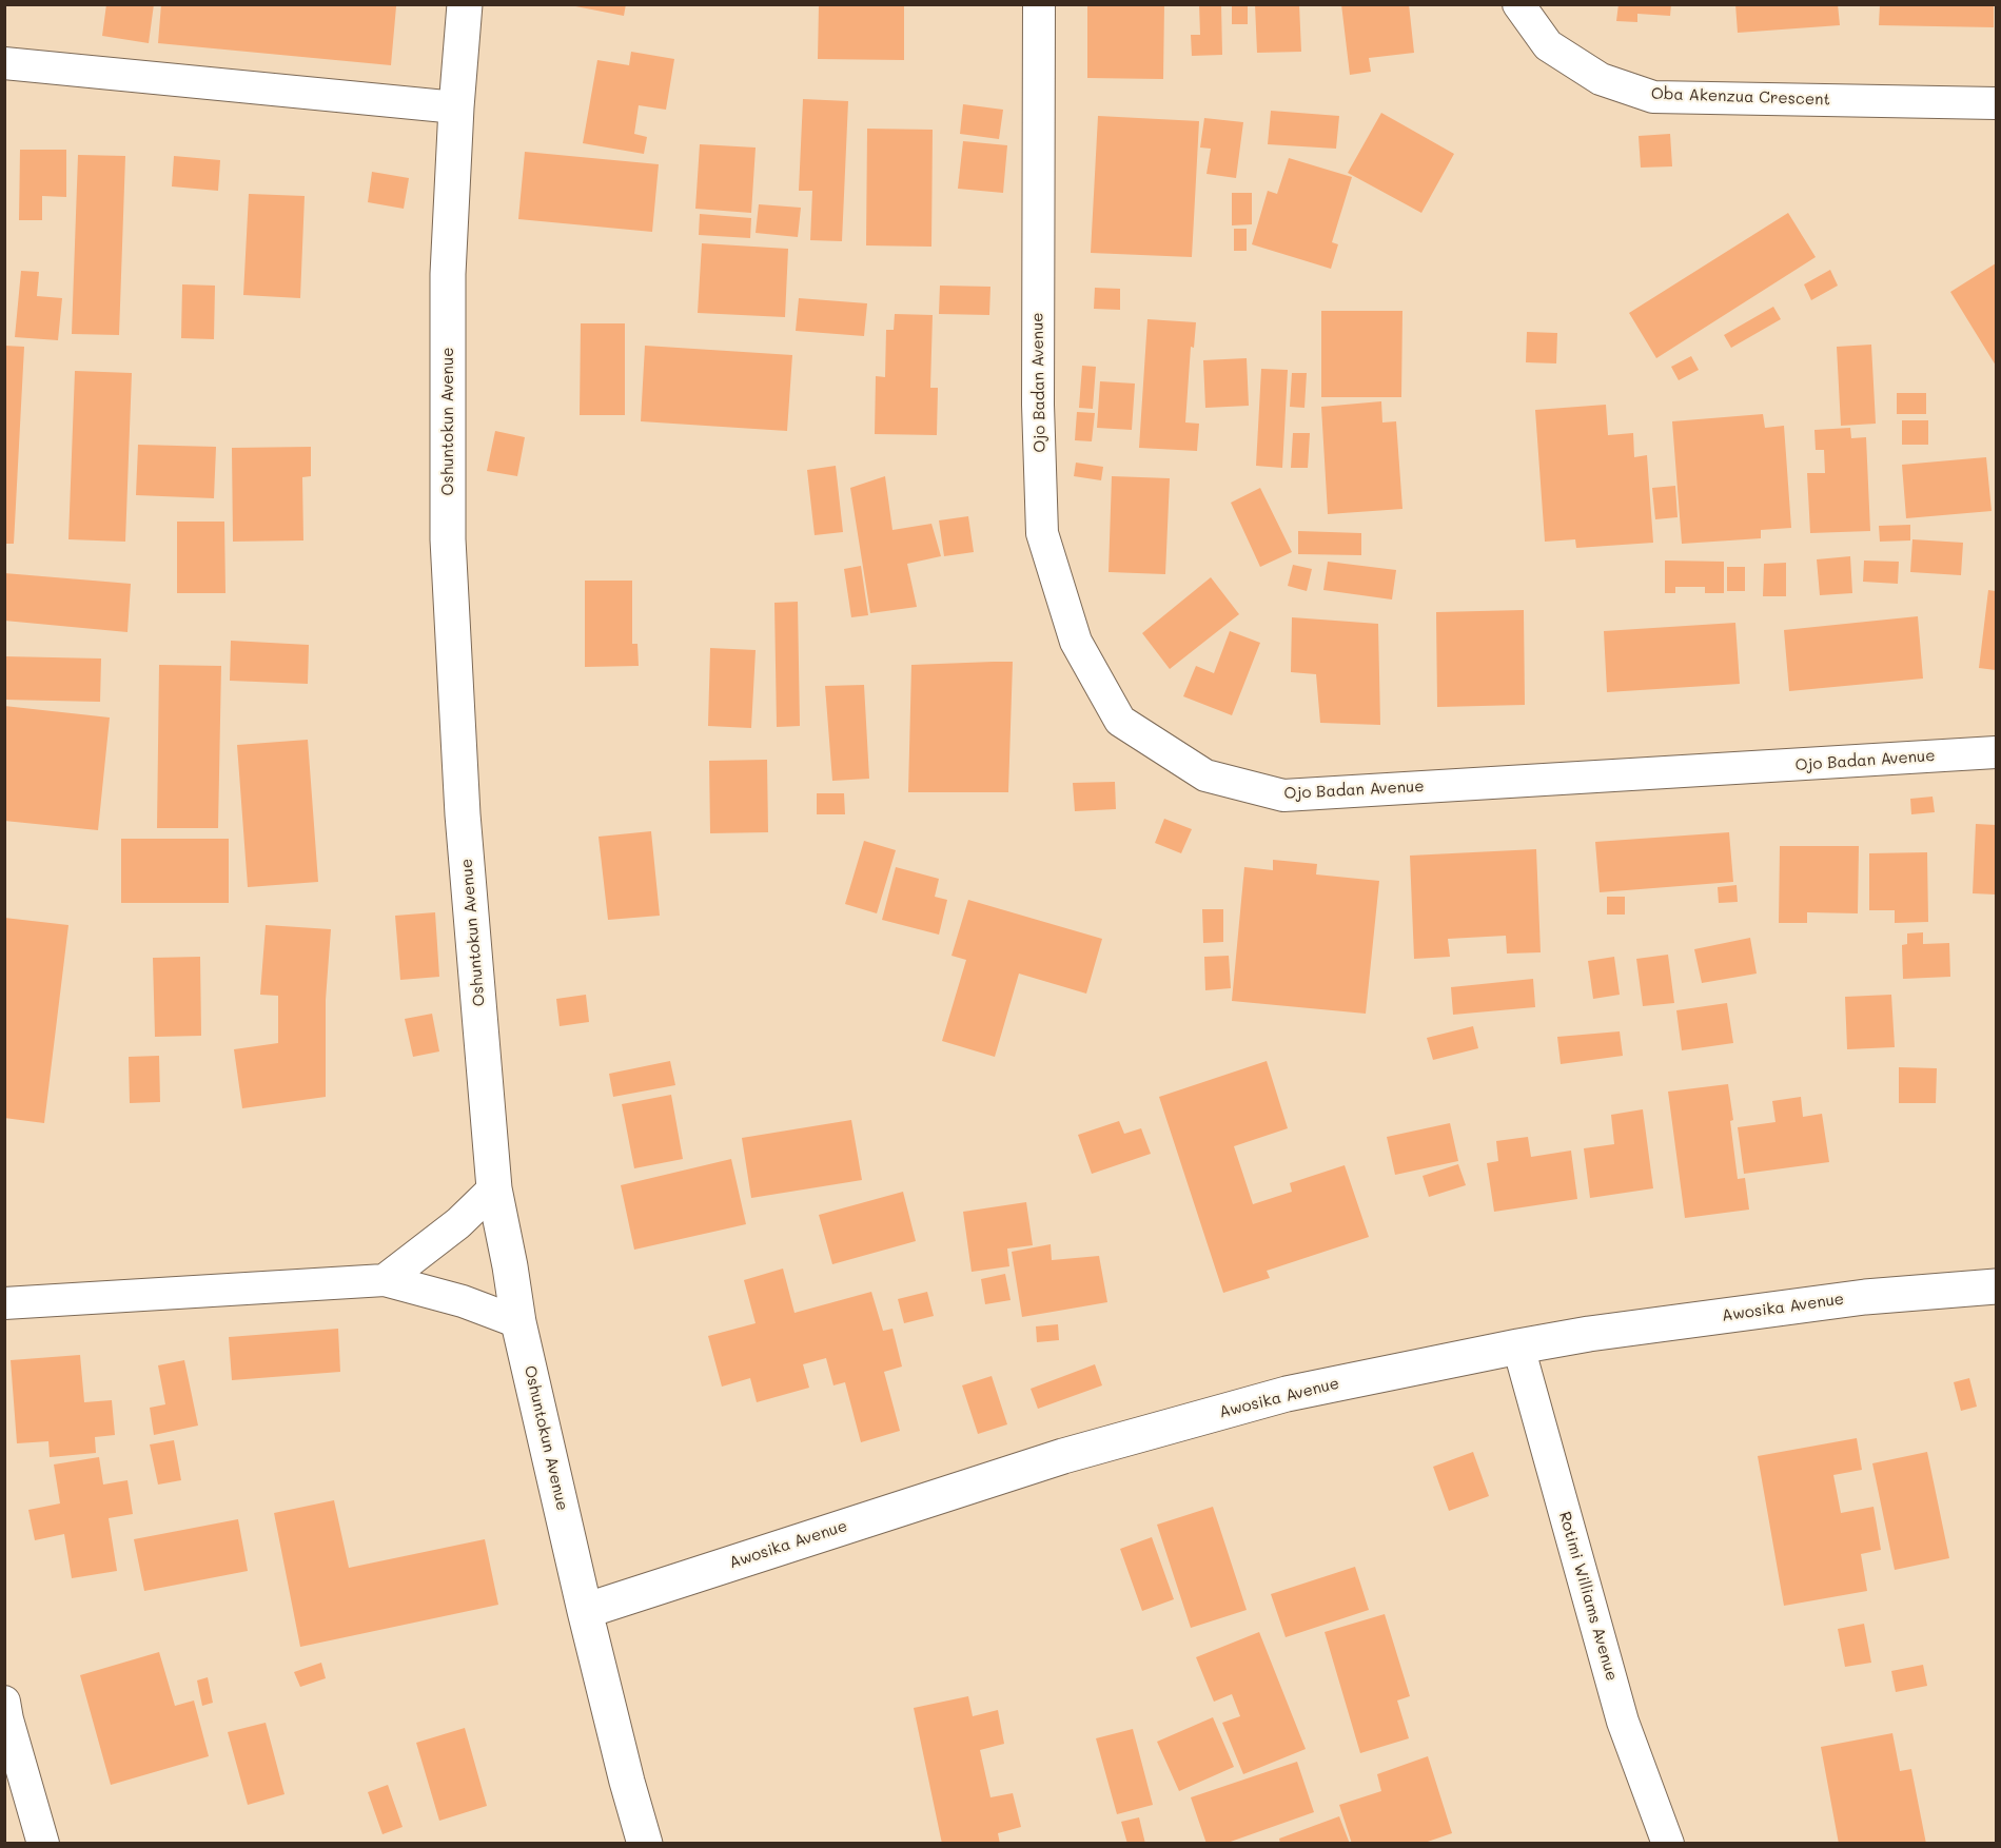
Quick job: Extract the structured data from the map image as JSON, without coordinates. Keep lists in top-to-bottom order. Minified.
{"streets":{"main road":["Oshuntokun Avenue","Awosika Avenue"],"street":["Oba Akenzua Crescent","Ojo Badan Avenue","Rotimi Williams Avenue"]},"crossings":[["Oshuntokun Avenue","Awosika Avenue"],["Awosika Avenue","Rotimi Williams Avenue"]]}
